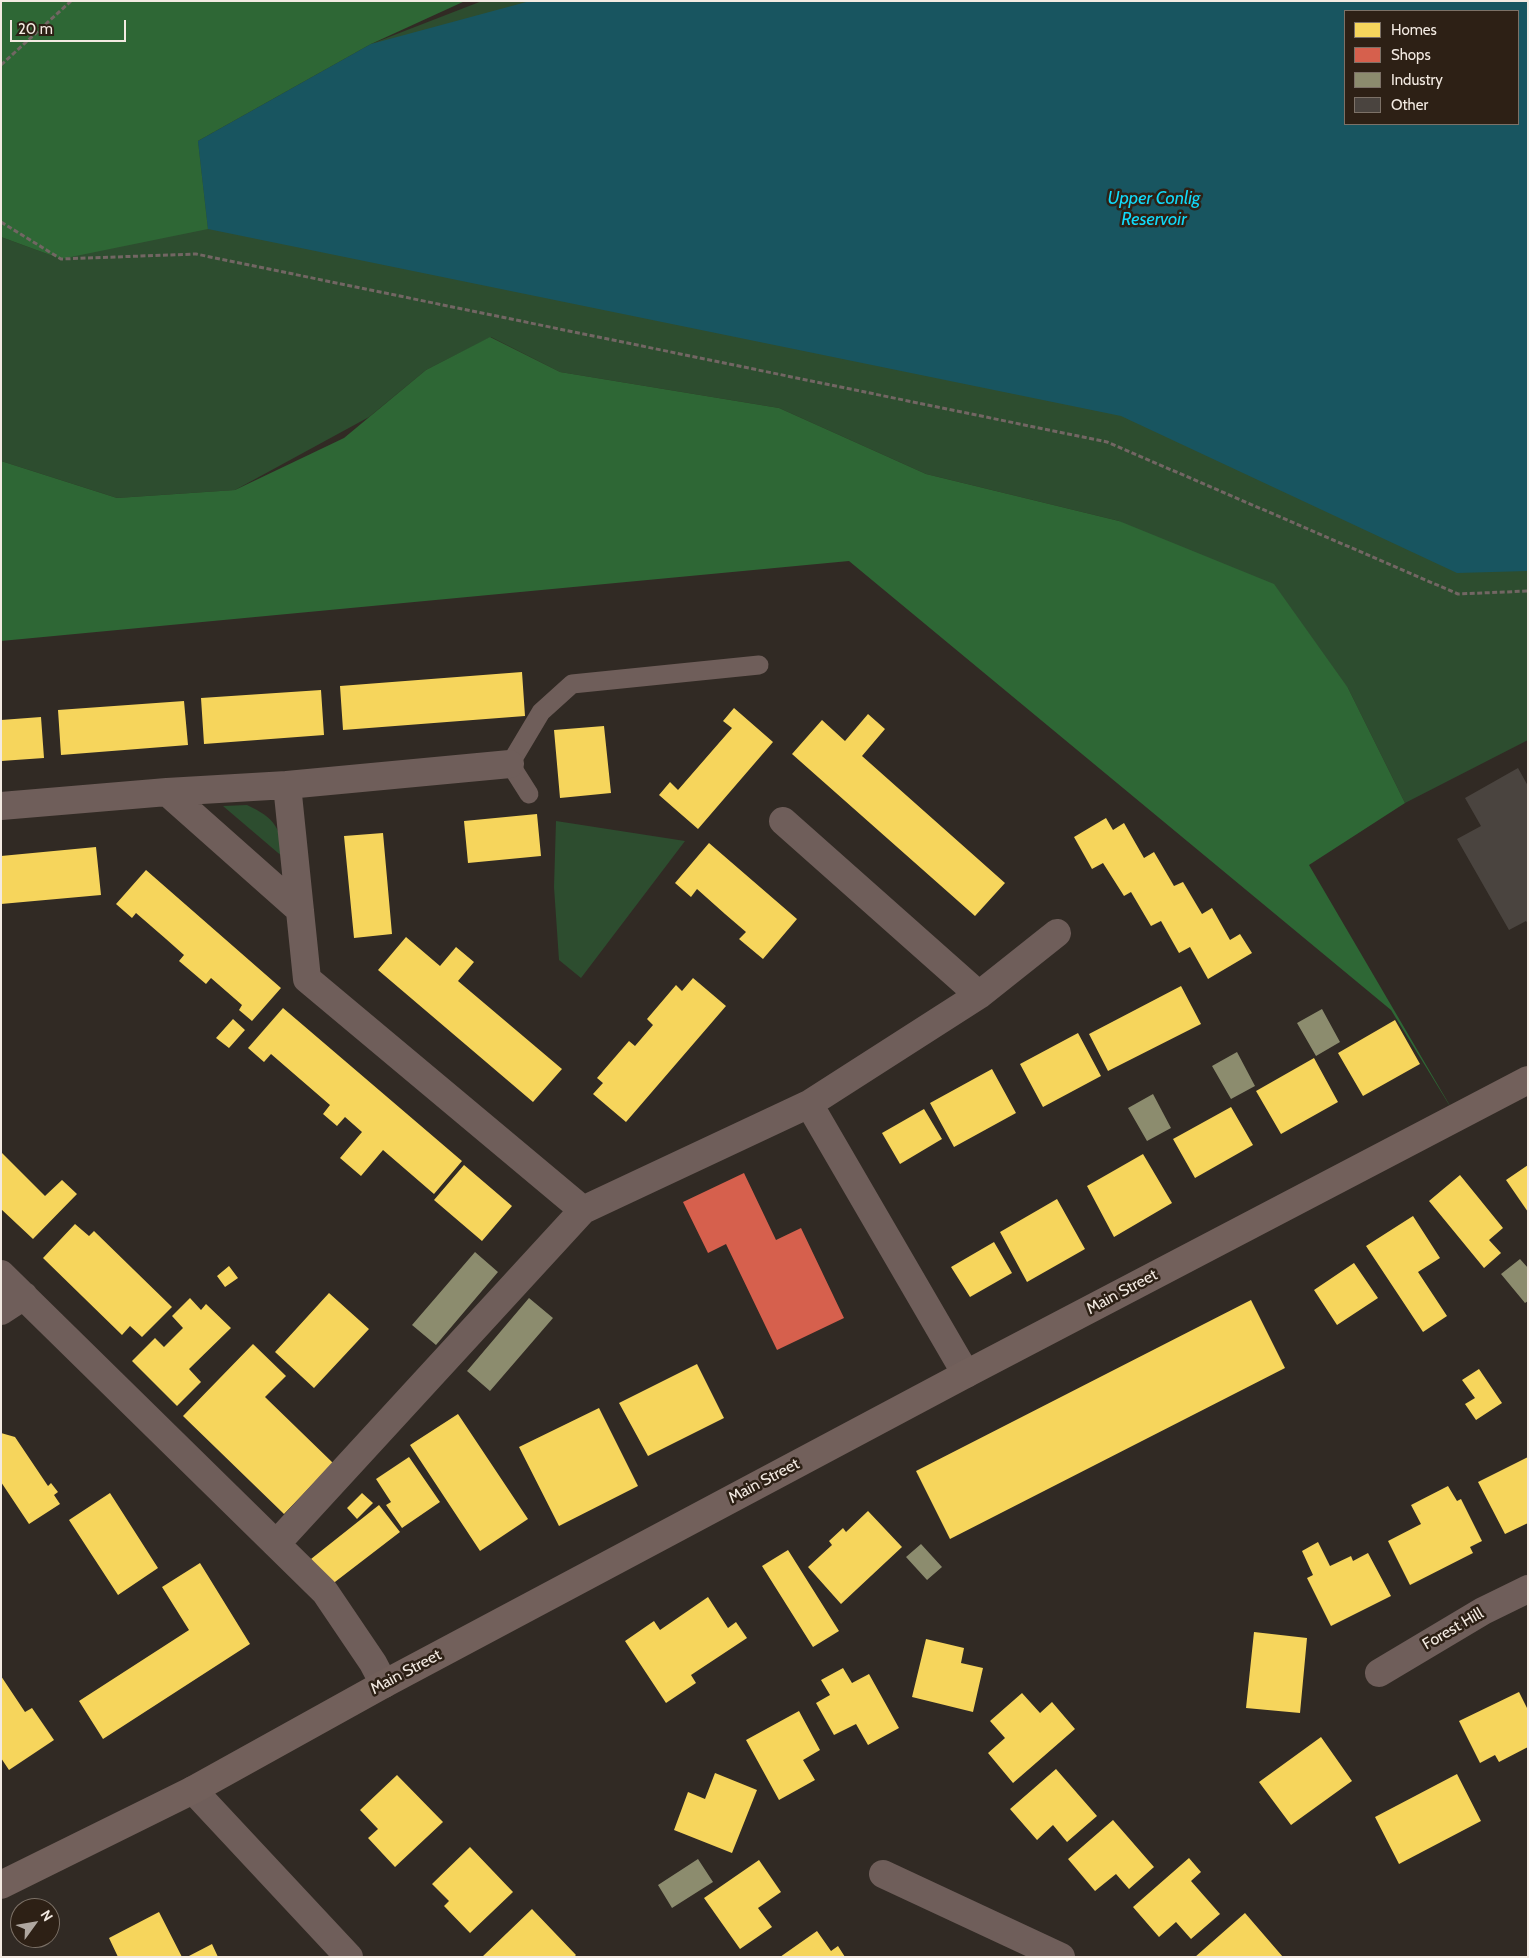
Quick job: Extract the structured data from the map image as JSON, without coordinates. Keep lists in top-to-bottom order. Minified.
{"streets":{"street":["Main Street","Forest Hill"]},"water":["Upper Conlig Reservoir"],"legend":["Homes","Shops","Industry","Other"],"scale_bar":"20 m","north":"top right"}
